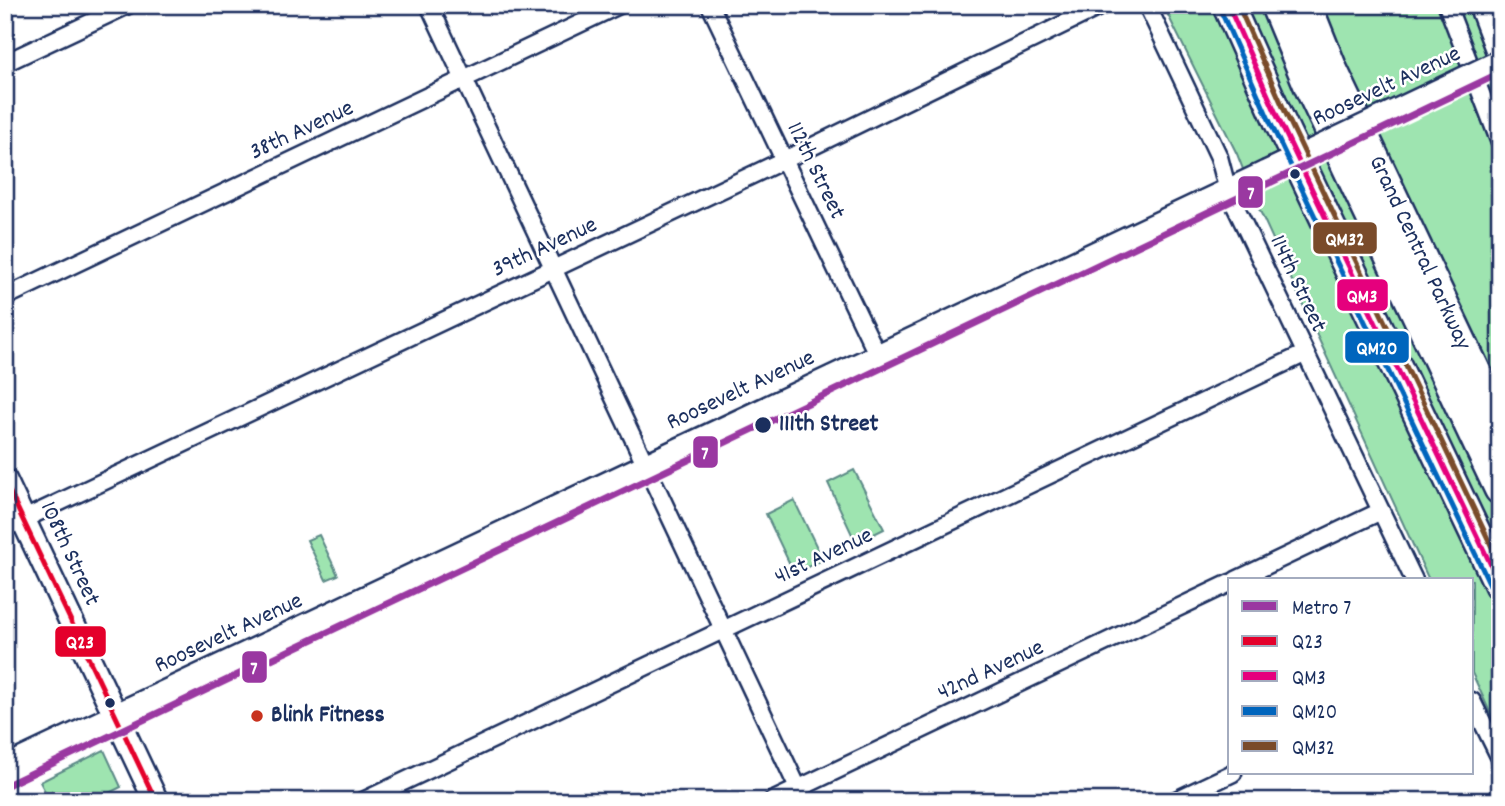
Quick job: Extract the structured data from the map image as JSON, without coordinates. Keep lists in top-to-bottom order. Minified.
{"streets":{"highway":["Grand Central Parkway"],"main road":["Roosevelt Avenue","108th Street"],"street":["38th Avenue","112th Street","39th Avenue","114th Street","41st Avenue","42nd Avenue"]},"crossings":[["Roosevelt Avenue","112th Street"],["Roosevelt Avenue","114th Street"],["Roosevelt Avenue","108th Street"],["112th Street","39th Avenue"],["39th Avenue","108th Street"],["114th Street","41st Avenue"]],"places":["111th Street","Blink Fitness"],"lines":["transit line QM3","transit line QM32","transit line QM20","metro line 7","transit line Q23"],"legend":["Metro 7","Q23","QM3","QM20","QM32"]}
